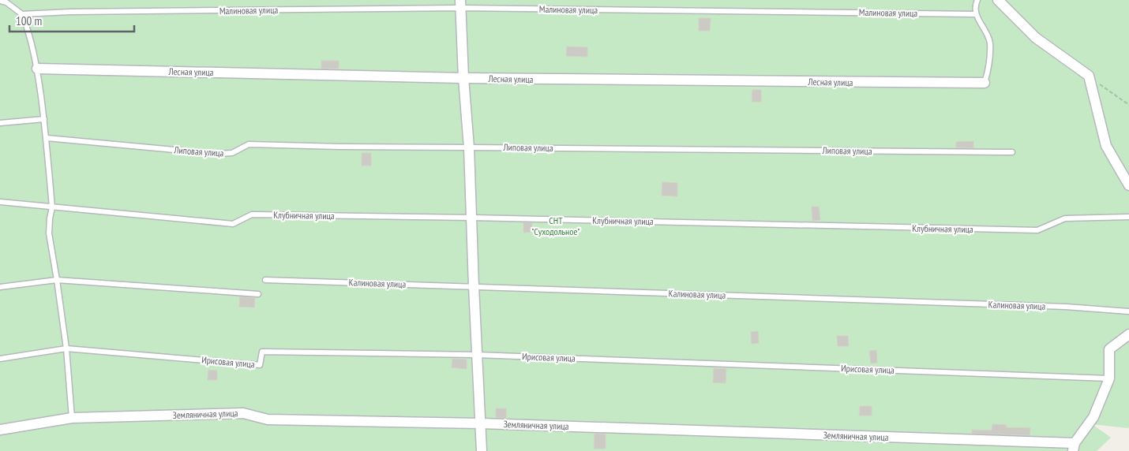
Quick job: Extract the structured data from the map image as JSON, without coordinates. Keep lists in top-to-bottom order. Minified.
{"streets":{"street":["Лесная улица","Земляничная улица"],"lane":["Малиновая улица","Липовая улица","Клубничная улица","Калиновая улица","Ирисовая улица"]},"parks":["СНТ \"Суходольное\""],"scale_bar":"100 m"}
